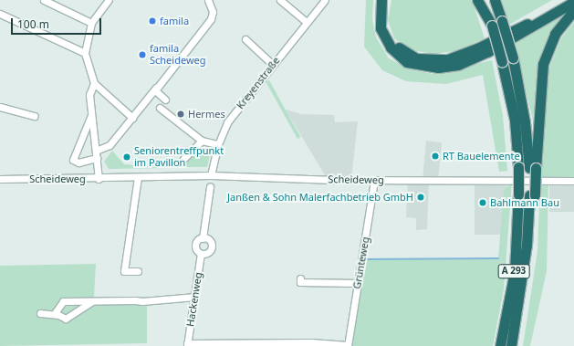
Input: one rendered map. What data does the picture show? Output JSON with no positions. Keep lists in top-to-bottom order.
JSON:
{
  "streets": {
    "highway": ["A 293"],
    "street": [
      "Kreyenstraße",
      "Scheideweg",
      "Grünteweg",
      "Hackenweg"
    ]
  },
  "crossings": [
    ["Kreyenstraße", "Scheideweg"],
    ["Scheideweg", "Grünteweg"]
  ],
  "places": [
    "famila",
    "famila Scheideweg",
    "Hermes",
    "RT Bauelemente",
    "Seniorentreffpunkt im Pavillon",
    "Janßen & Sohn Malerfachbetrieb GmbH",
    "Bahlmann Bau"
  ],
  "scale_bar": "100 m"
}
